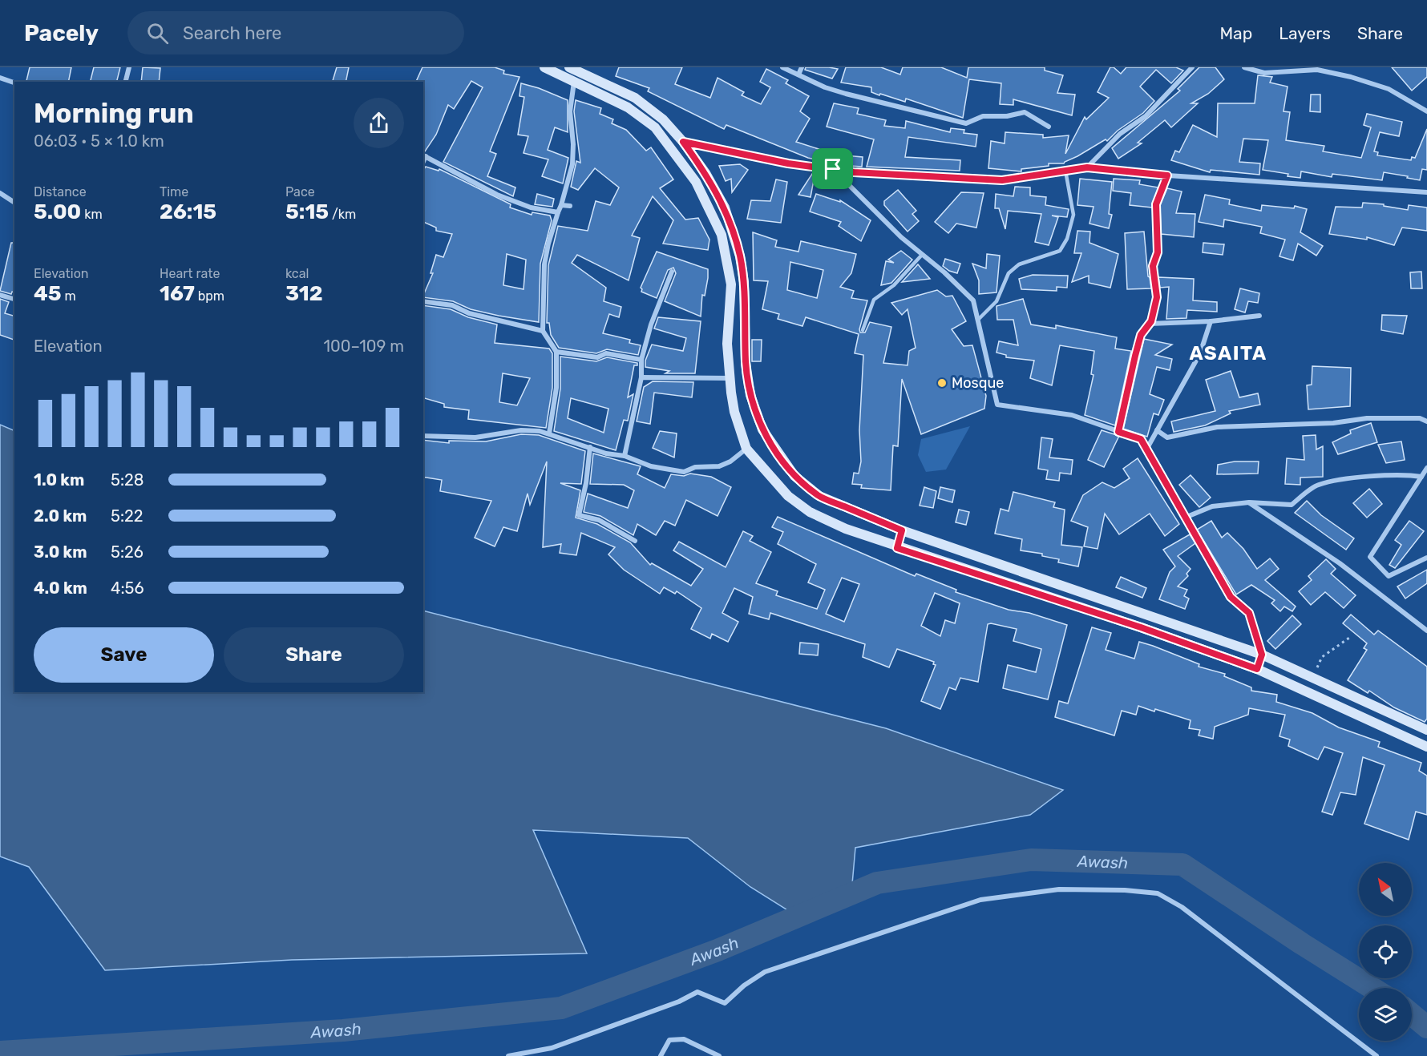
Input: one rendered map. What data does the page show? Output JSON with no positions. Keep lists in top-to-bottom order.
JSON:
{
  "districts": ["ASAITA"],
  "water": ["Awash"],
  "places": ["Mosque"],
  "north": "top left",
  "page": {
    "header": "Pacely",
    "search": "Search here",
    "nav": ["Map", "Layers", "Share"],
    "heading": ["Morning run", "06:03 · 5 × 1.0 km"],
    "stats": [
      ["Distance", "5.00 km"],
      ["Time", "26:15"],
      ["Pace", "5:15 /km"],
      ["Elevation", "45 m"],
      ["Heart rate", "167 bpm"],
      ["kcal", "312"]
    ],
    "chart": ["Elevation", "100–109 m"],
    "list": [
      {
        "name": "1.0 km",
        "note": "5:28"
      },
      {
        "name": "2.0 km",
        "note": "5:22"
      },
      {
        "name": "3.0 km",
        "note": "5:26"
      },
      {
        "name": "4.0 km",
        "note": "4:56"
      }
    ],
    "buttons": ["Save", "Share"]
  }
}
